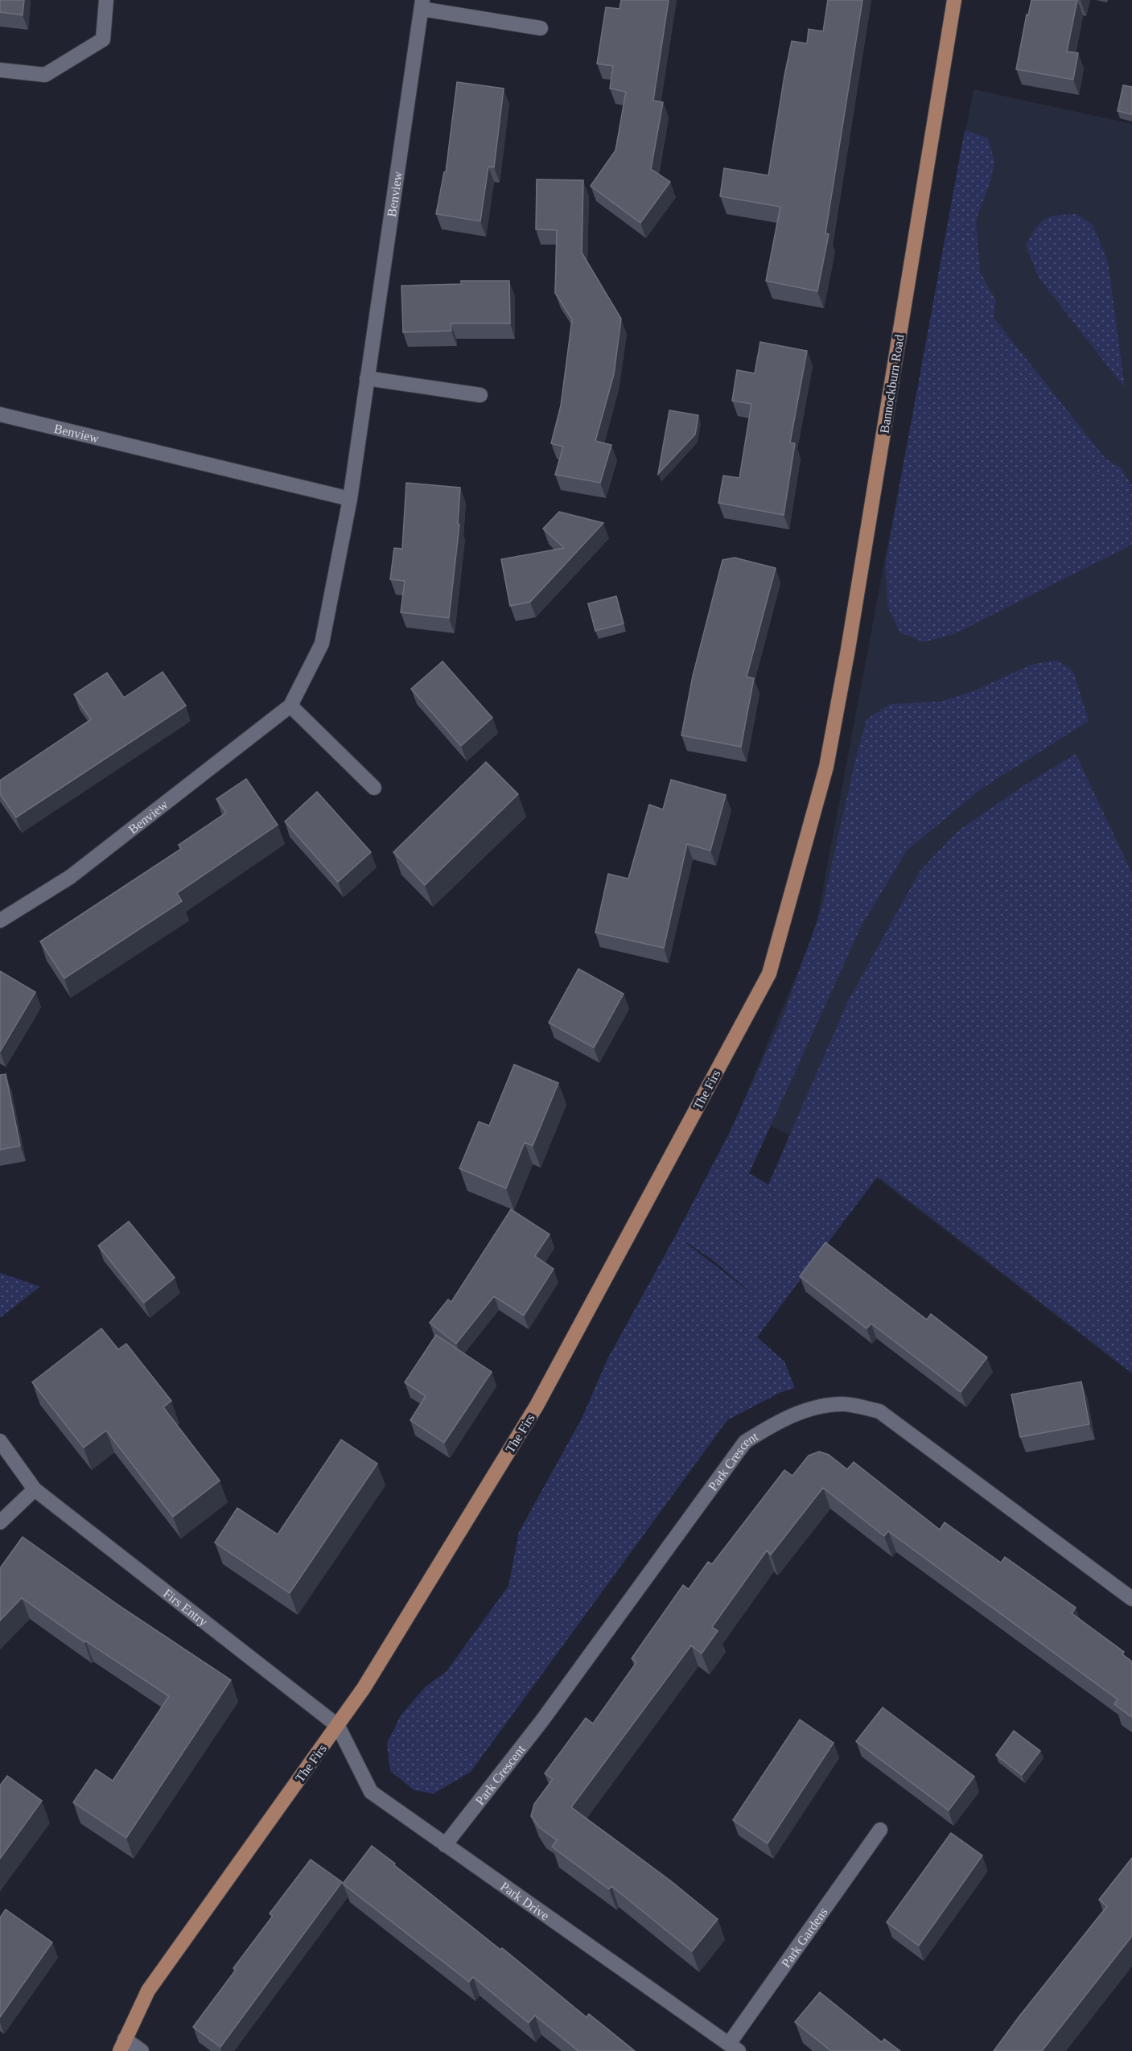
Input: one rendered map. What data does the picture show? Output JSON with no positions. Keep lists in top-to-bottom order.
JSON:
{
  "streets": {
    "main road": ["Bannockburn Road", "The Firs"],
    "street": [
      "Benview",
      "Park Crescent",
      "Firs Entry",
      "Park Drive",
      "Park Gardens"
    ]
  },
  "crossings": [
    ["Bannockburn Road", "The Firs"],
    ["The Firs", "Firs Entry"],
    ["The Firs", "Park Drive"],
    ["Park Crescent", "Park Drive"],
    ["Firs Entry", "Park Drive"],
    ["Park Drive", "Park Gardens"]
  ]
}
